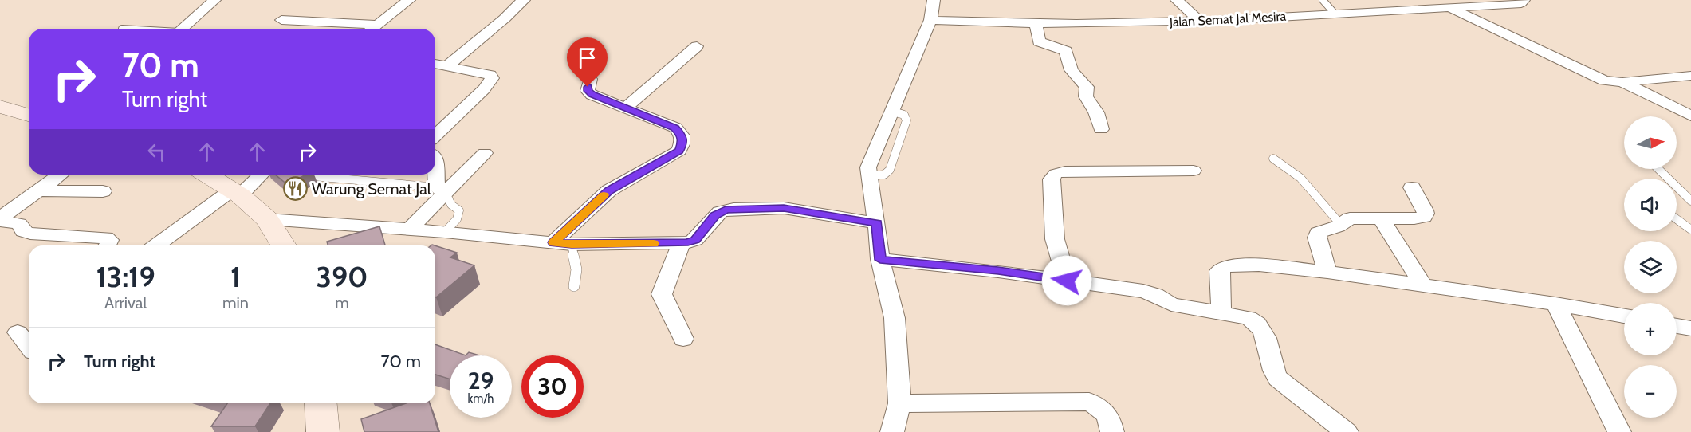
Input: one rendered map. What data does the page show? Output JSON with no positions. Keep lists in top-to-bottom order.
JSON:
{
  "streets": {
    "street": ["Jalan Semat Jal Mesira"]
  },
  "places": {
    "restaurant": ["Warung Semat Jal"]
  },
  "north": "right",
  "page": {
    "turn": ["70 m", "Turn right"],
    "map_buttons": ["+", "−"],
    "eta": [
      "13:19",
      "Arrival",
      "1",
      "min",
      "390",
      "m"
    ],
    "list": [
      {
        "name": "Turn right",
        "value": "70 m"
      }
    ],
    "speed": "29 km/h",
    "limit": "30"
  }
}
